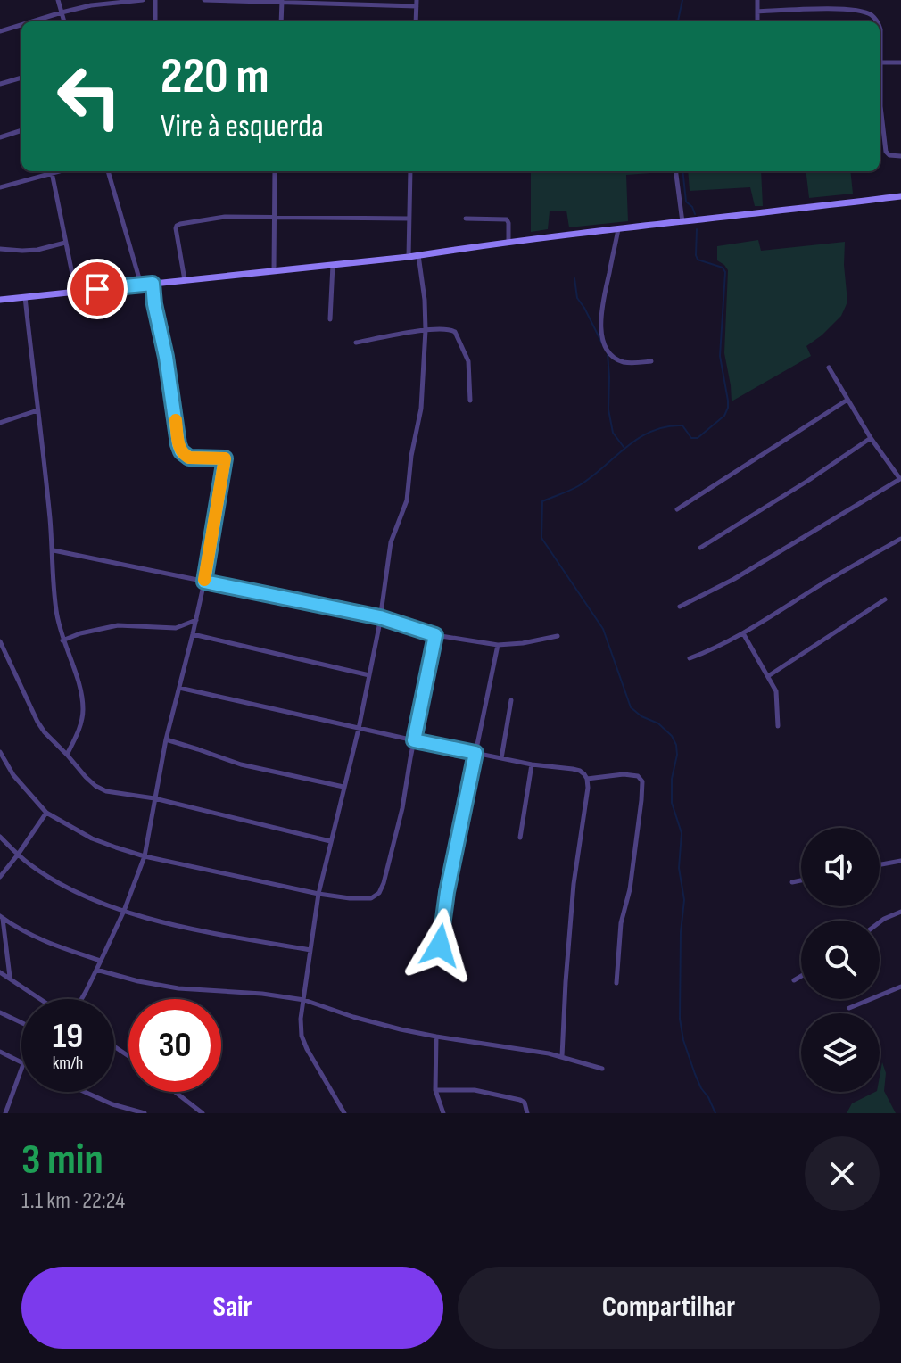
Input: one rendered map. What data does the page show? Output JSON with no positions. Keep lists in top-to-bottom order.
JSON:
{
  "page": {
    "turn": ["220 m", "Vire à esquerda"],
    "speed": "19 km/h",
    "limit": "30",
    "heading": ["3 min", "1.1 km · 22:24"],
    "buttons": ["Sair", "Compartilhar"]
  }
}
